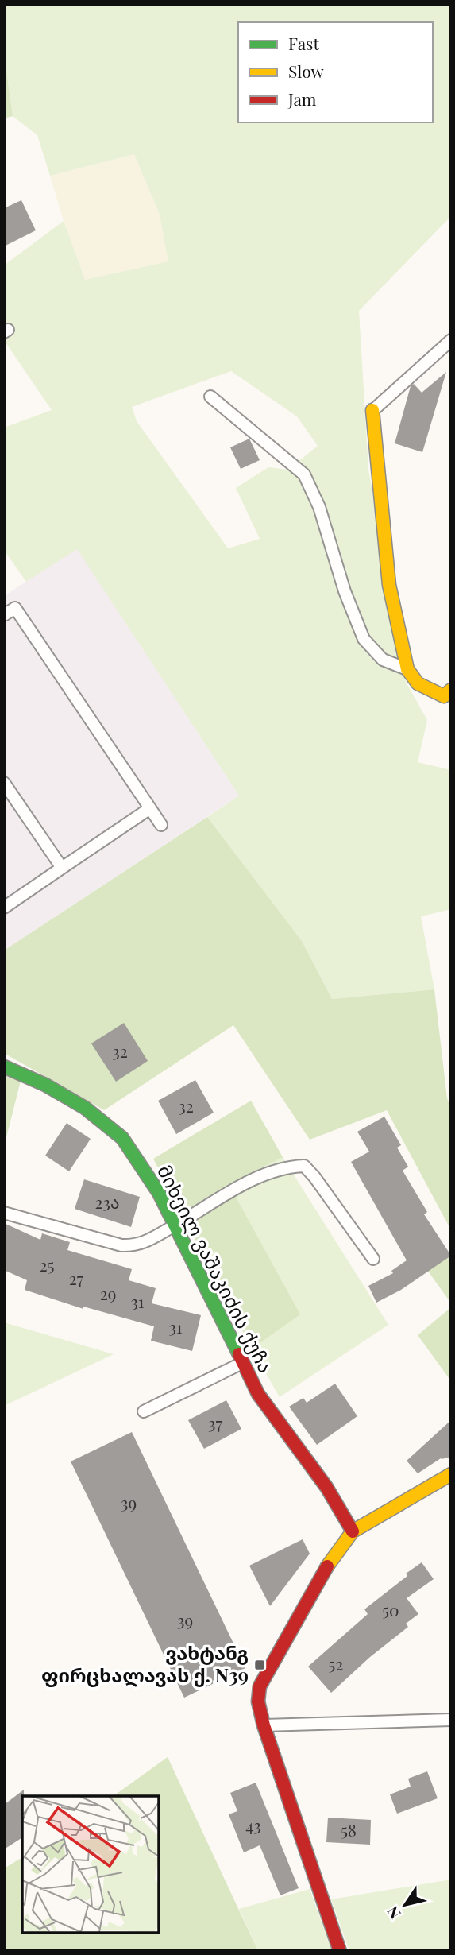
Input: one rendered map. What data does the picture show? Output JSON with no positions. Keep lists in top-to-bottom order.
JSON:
{
  "streets": {
    "street": ["მიხეილ ვაშაკიძის ქუჩა"]
  },
  "places": {
    "transit": ["ვახტანგ ფირცხალავას ქ. N39"]
  },
  "house_numbers": [
    "32",
    "32",
    "23ა",
    "25",
    "27",
    "29",
    "31",
    "31",
    "37",
    "39",
    "50",
    "39",
    "52",
    "43",
    "58"
  ],
  "legend": ["Fast", "Slow", "Jam"],
  "north": "bottom left"
}
